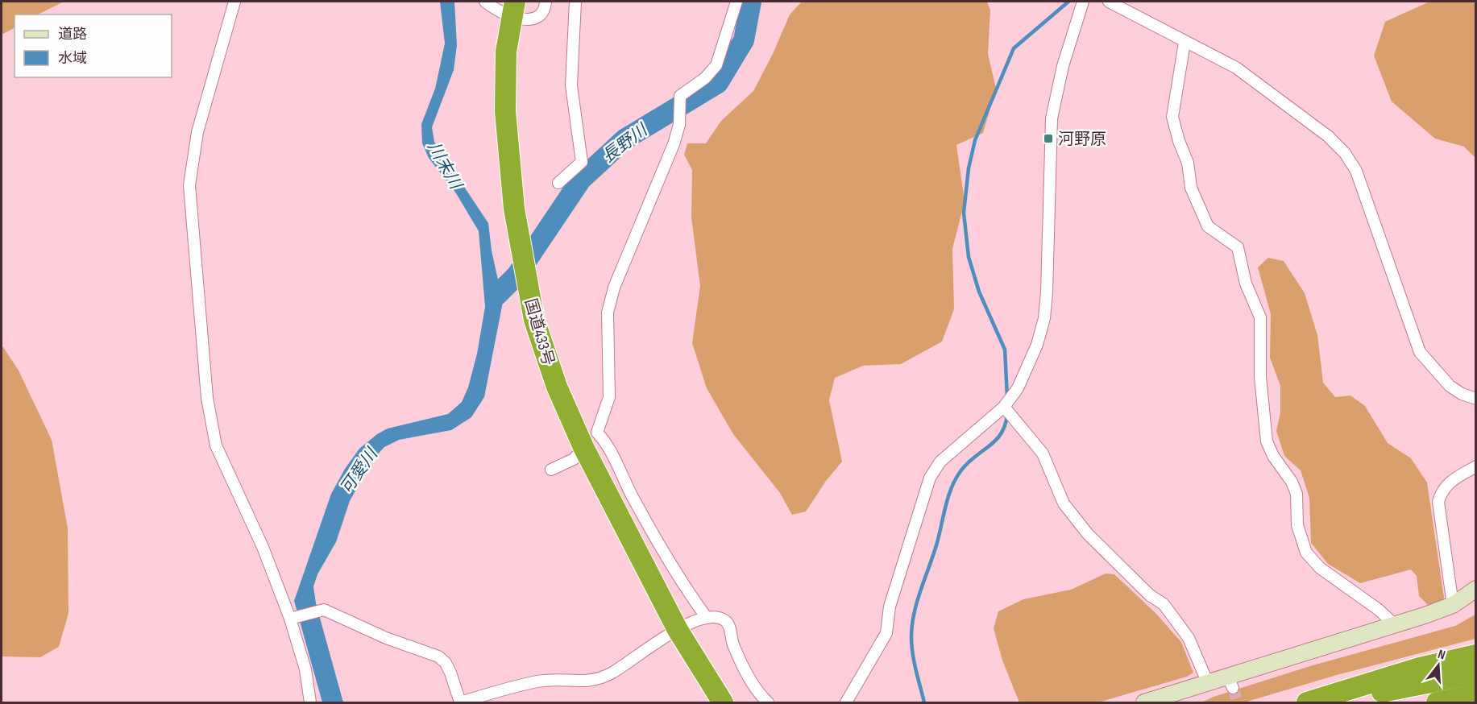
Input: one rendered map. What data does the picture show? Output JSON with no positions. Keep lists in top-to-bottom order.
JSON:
{
  "streets": {
    "highway": ["国道433号"]
  },
  "water": ["長野川", "川末川", "可愛川"],
  "places": {
    "transit": ["河野原"]
  },
  "legend": ["道路", "水域"],
  "north": "top"
}
